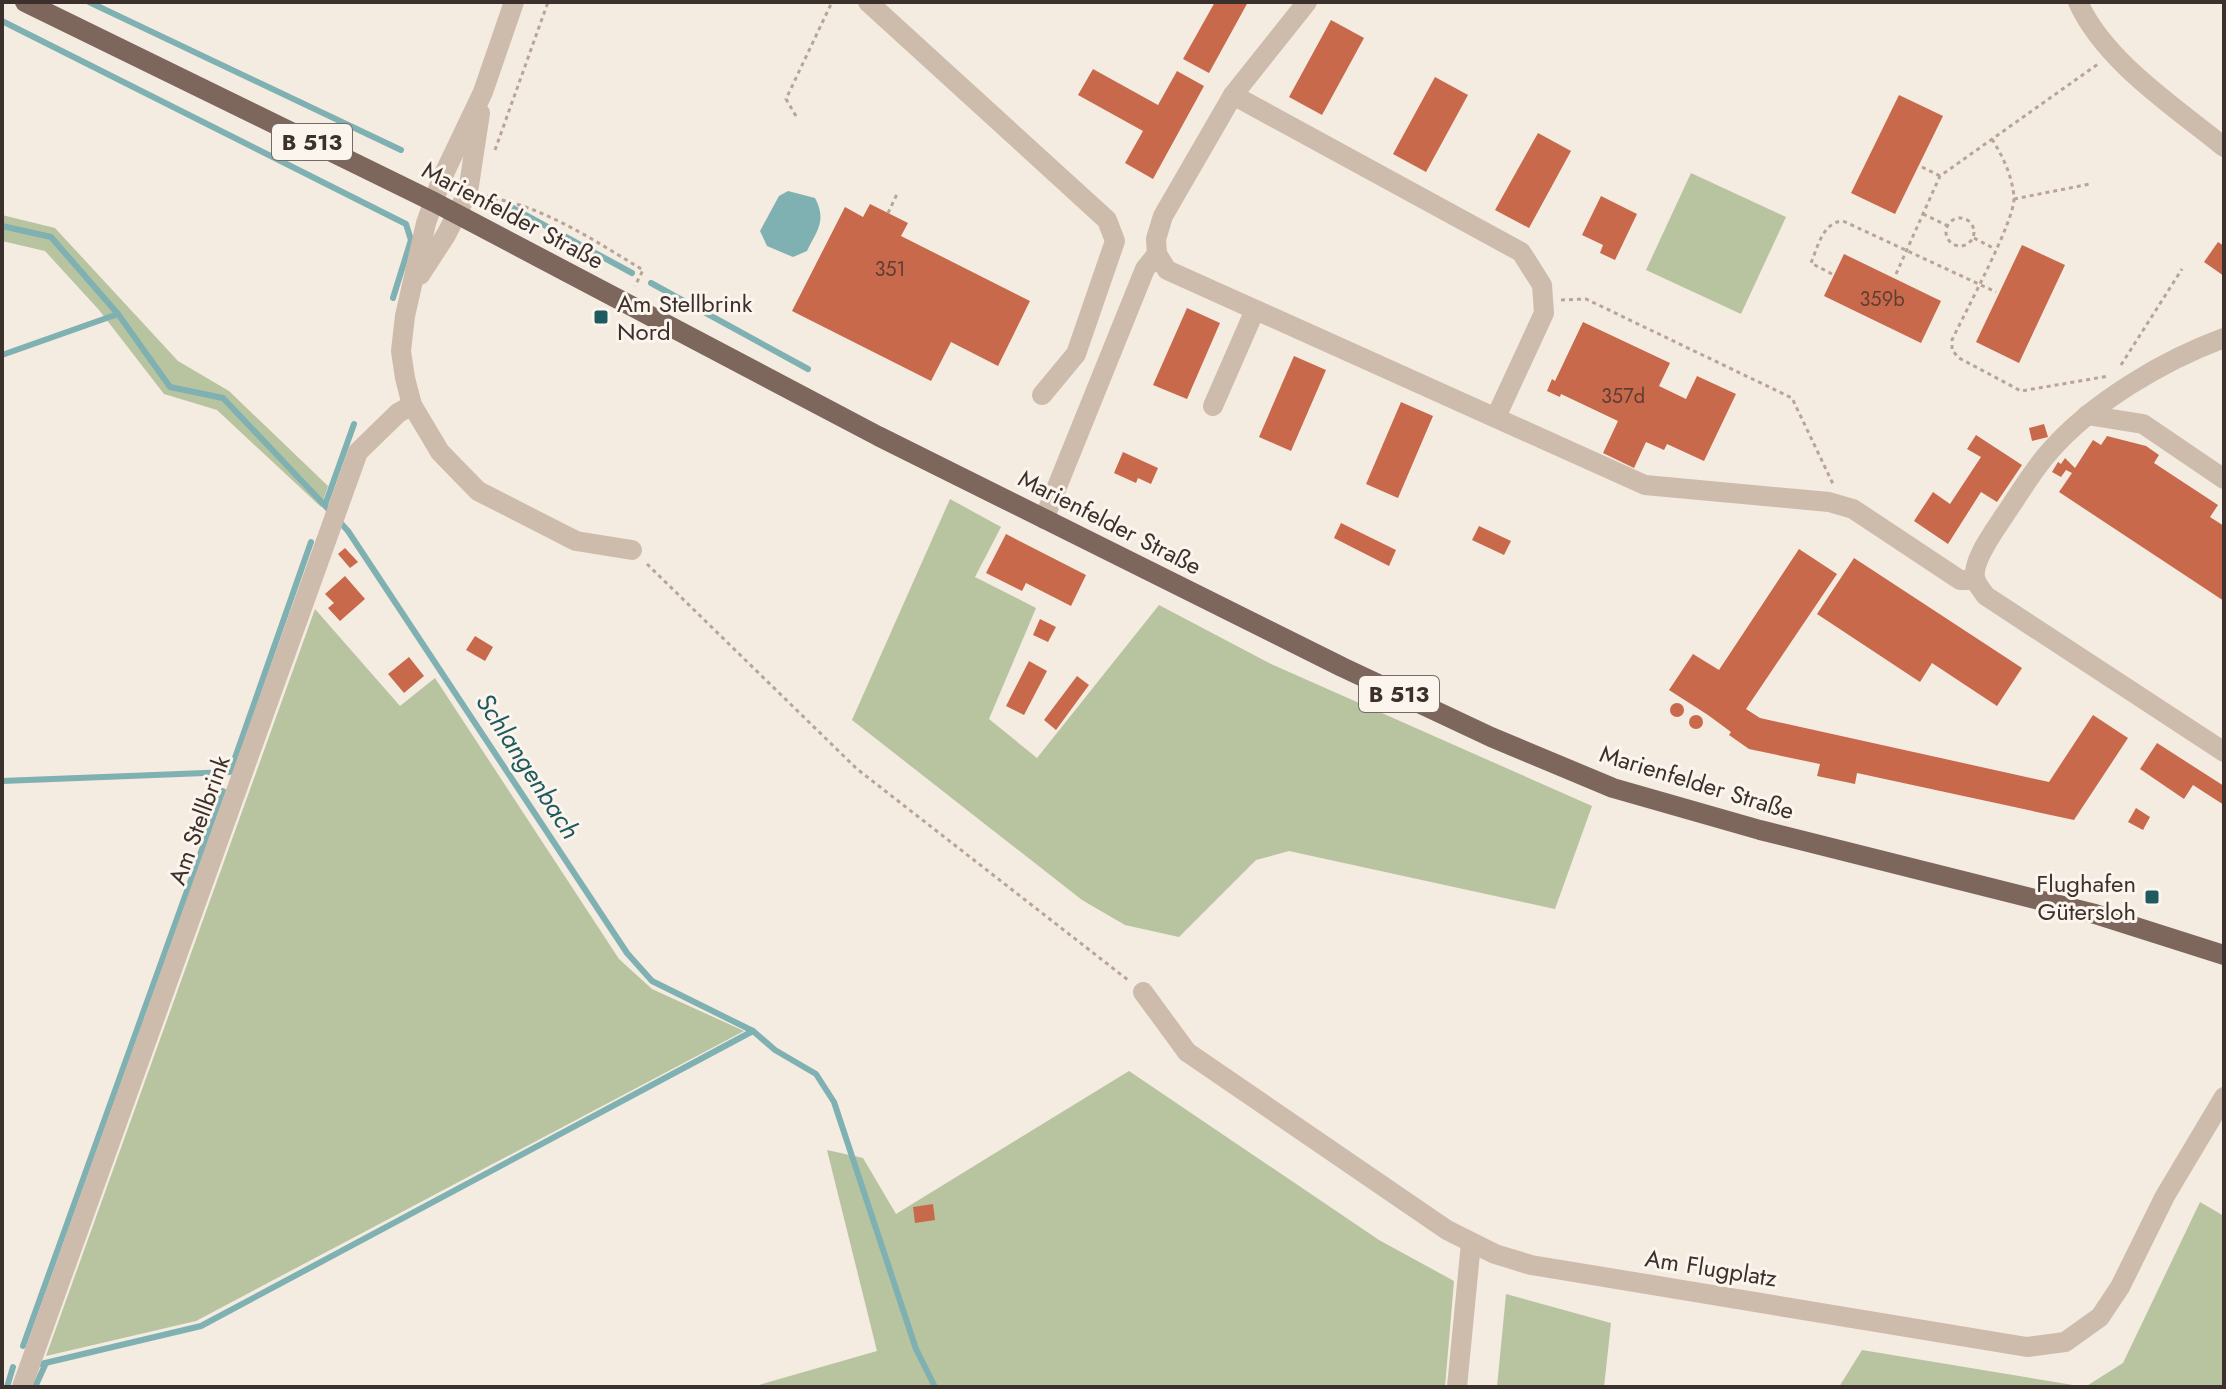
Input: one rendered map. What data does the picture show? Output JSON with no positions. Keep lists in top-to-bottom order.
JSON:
{
  "streets": {
    "main road": ["B 513", "Marienfelder Straße"],
    "street": ["Am Stellbrink", "Am Flugplatz"]
  },
  "water": ["Schlangenbach"],
  "places": {
    "transit": ["Am Stellbrink Nord", "Flughafen Gütersloh"]
  },
  "house_numbers": ["351", "359b", "357d"]
}
